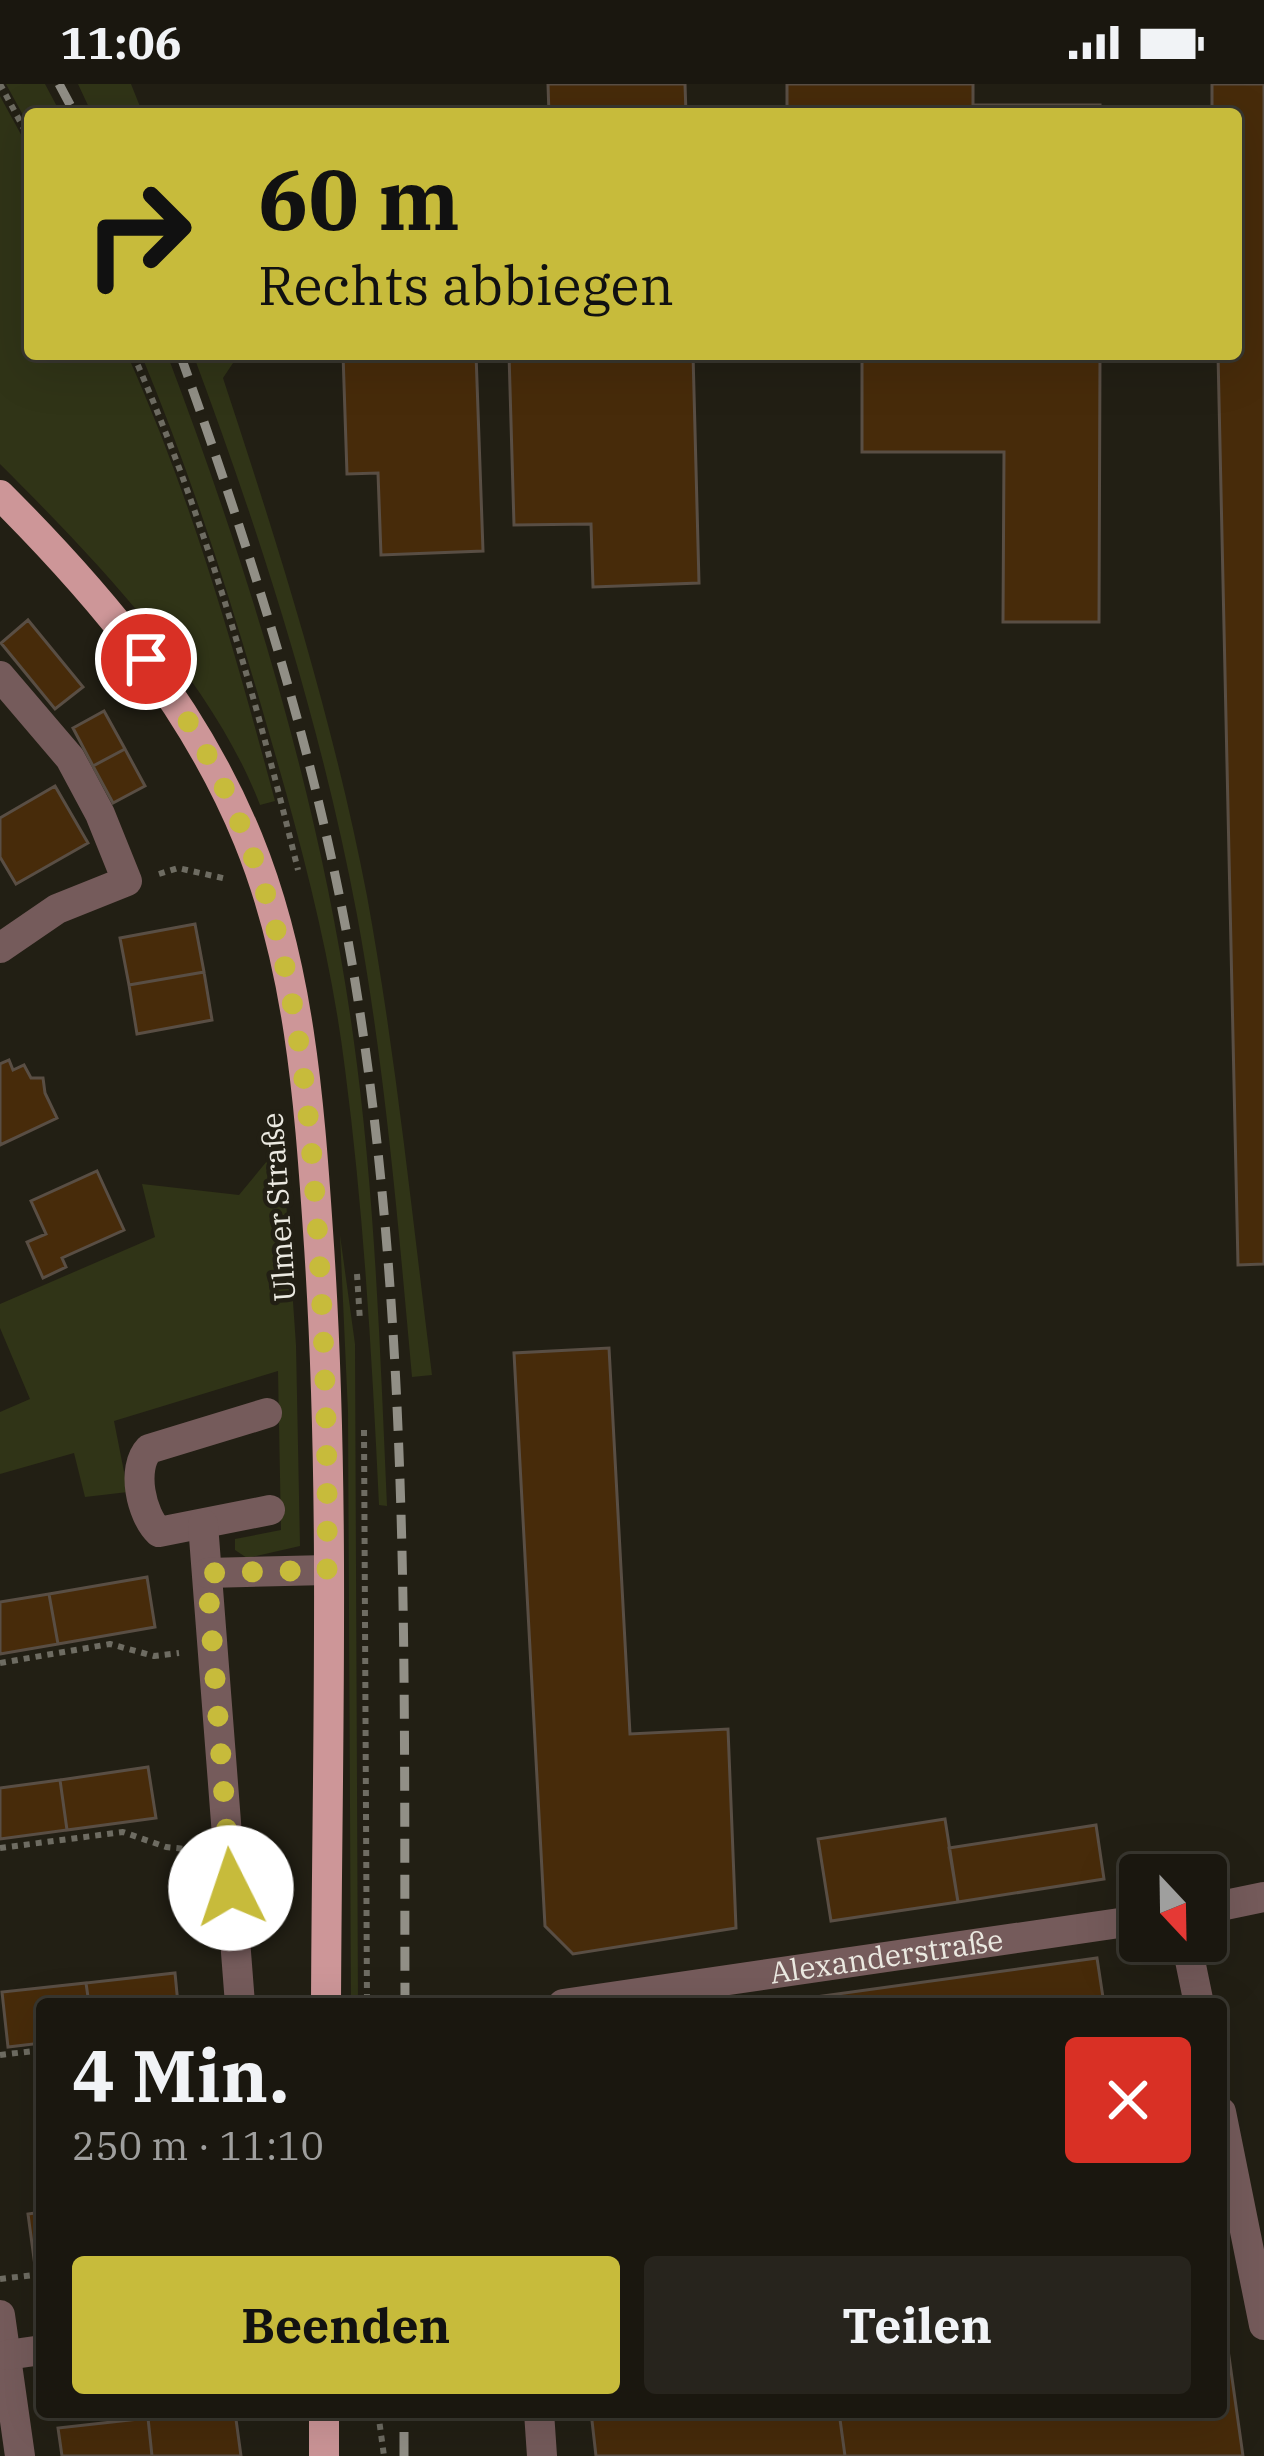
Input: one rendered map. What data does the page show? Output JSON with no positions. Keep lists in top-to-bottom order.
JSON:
{
  "streets": {
    "main road": ["Ulmer Straße"],
    "street": ["Alexanderstraße"]
  },
  "north": "bottom",
  "page": {
    "status": "11:06",
    "turn": ["60 m", "Rechts abbiegen"],
    "heading": ["4 Min.", "250 m · 11:10"],
    "buttons": ["Beenden", "Teilen"]
  }
}
